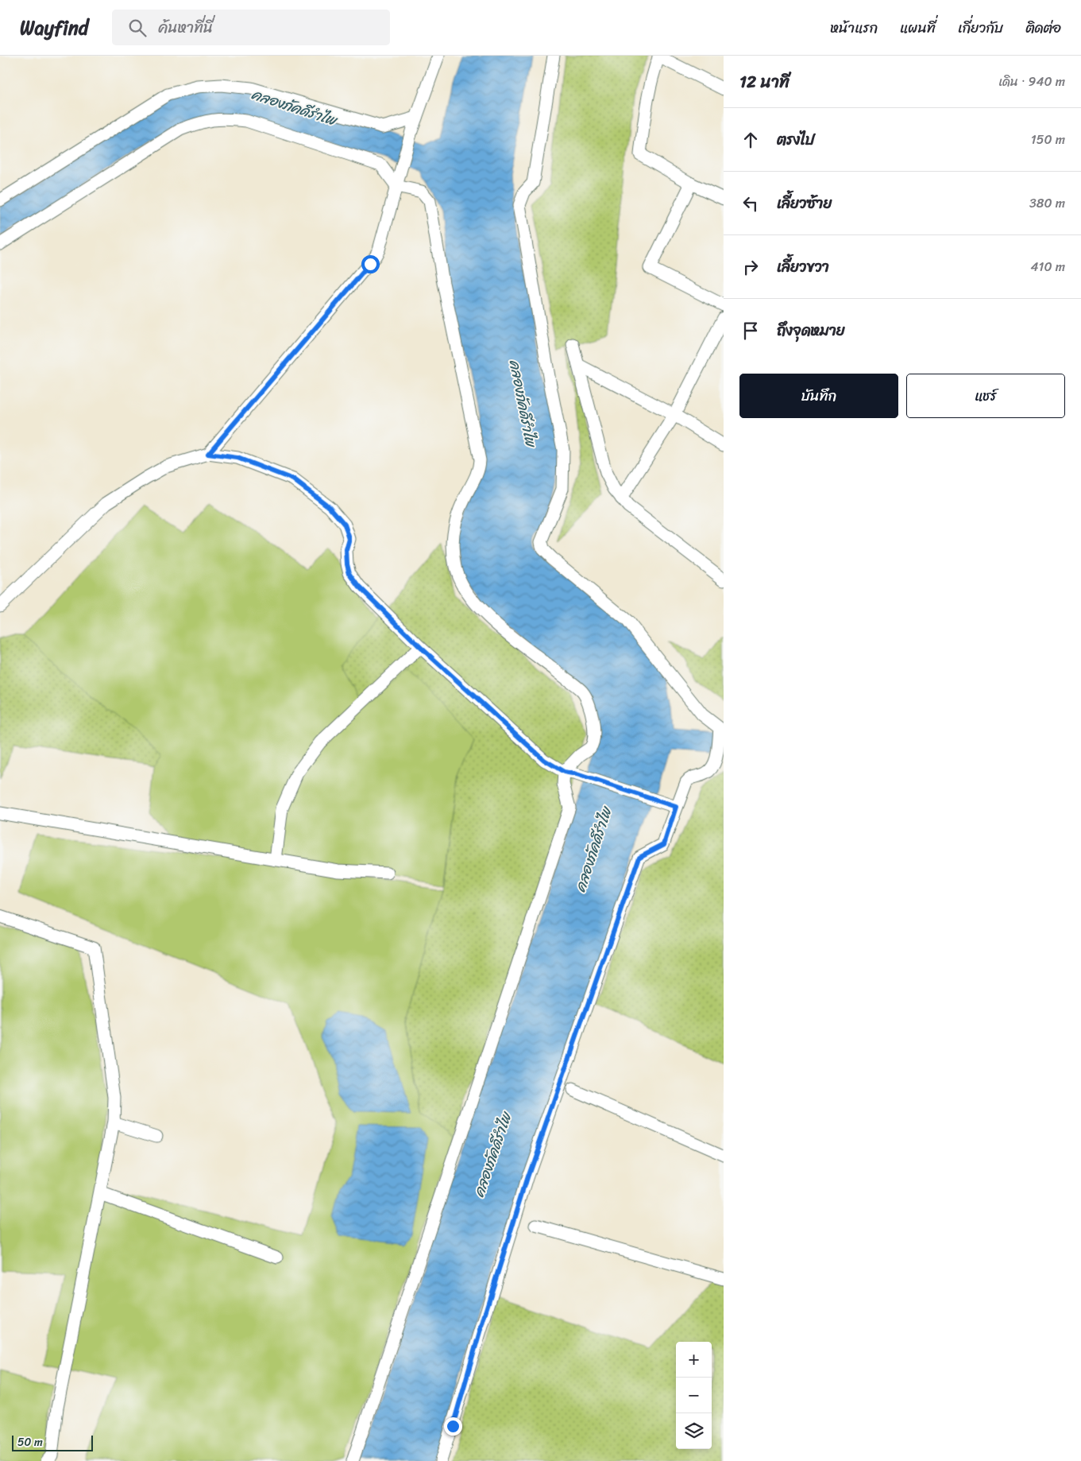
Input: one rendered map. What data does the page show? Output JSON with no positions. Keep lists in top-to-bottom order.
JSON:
{
  "water": ["คลองภัคดีรำไพ"],
  "scale_bar": "50 m",
  "page": {
    "header": "Wayfind",
    "search": "ค้นหาที่นี่",
    "nav": [
      "หน้าแรก",
      "แผนที่",
      "เกี่ยวกับ",
      "ติดต่อ"
    ],
    "heading": ["12 นาที", "เดิน · 940 m"],
    "list": [
      ["ตรงไป", "150 m"],
      ["เลี้ยวซ้าย", "380 m"],
      ["เลี้ยวขวา", "410 m"],
      "ถึงจุดหมาย"
    ],
    "buttons": ["บันทึก", "แชร์"],
    "map_buttons": ["+", "−"],
    "scale": "50 m"
  }
}
